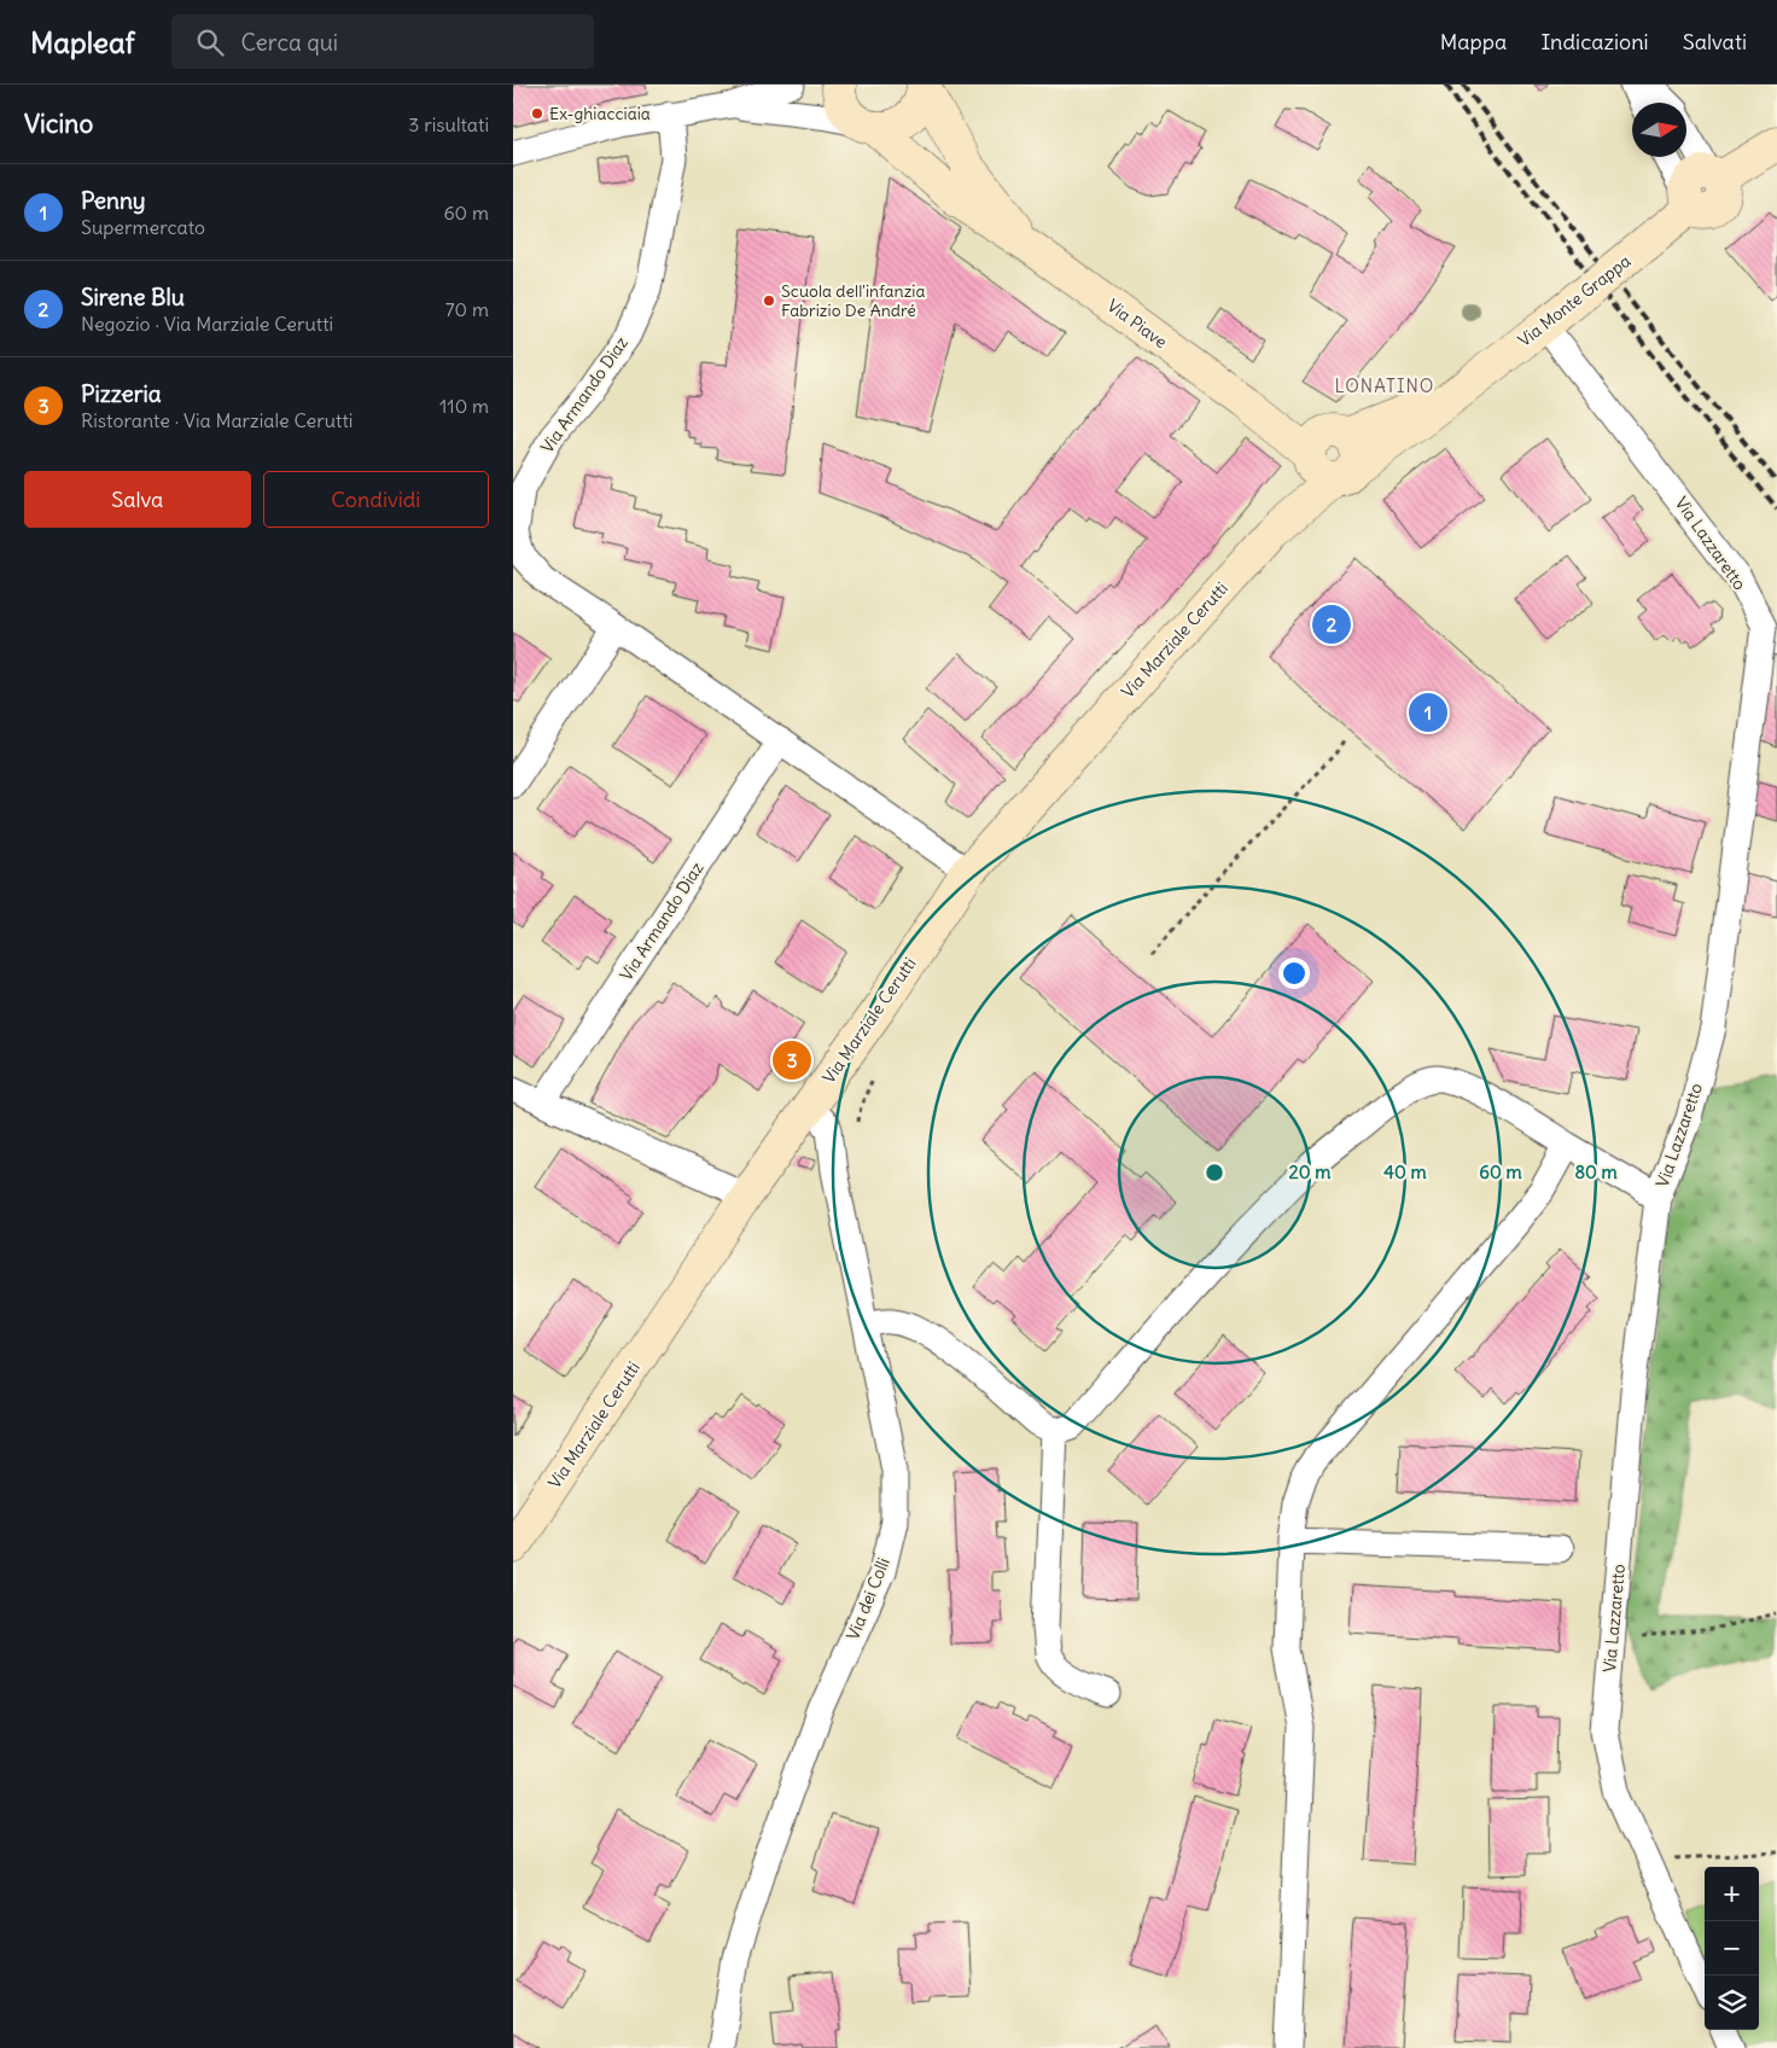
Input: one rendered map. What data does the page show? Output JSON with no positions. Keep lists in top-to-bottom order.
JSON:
{
  "streets": {
    "main road": ["Via Monte Grappa", "Via Piave", "Via Marziale Cerutti"],
    "street": ["Via Armando Diaz", "Via Lazzaretto", "Via dei Colli"]
  },
  "crossings": [
    ["Via Monte Grappa", "Via Piave"],
    ["Via Monte Grappa", "Via Lazzaretto"],
    ["Via Monte Grappa", "Via Marziale Cerutti"],
    ["Via Piave", "Via Marziale Cerutti"],
    ["Via Armando Diaz", "Via Marziale Cerutti"],
    ["Via Marziale Cerutti", "Via dei Colli"]
  ],
  "districts": ["LONATINO"],
  "places": ["Ex-ghiacciaia", "Scuola dell'infanzia Fabrizio De André"],
  "north": "right",
  "page": {
    "header": "Mapleaf",
    "search": "Cerca qui",
    "nav": ["Mappa", "Indicazioni", "Salvati"],
    "heading": ["Vicino", "3 risultati"],
    "list": [
      {
        "mark": "1",
        "name": "Penny",
        "note": "Supermercato",
        "value": "60 m"
      },
      {
        "mark": "2",
        "name": "Sirene Blu",
        "note": "Negozio · Via Marziale Cerutti",
        "value": "70 m"
      },
      {
        "mark": "3",
        "name": "Pizzeria",
        "note": "Ristorante · Via Marziale Cerutti",
        "value": "110 m"
      }
    ],
    "buttons": ["Salva", "Condividi"],
    "pins": ["2", "1", "3"],
    "map_buttons": ["+", "−"]
  },
  "rings": [
    "20 m",
    "40 m",
    "60 m",
    "80 m"
  ]
}
